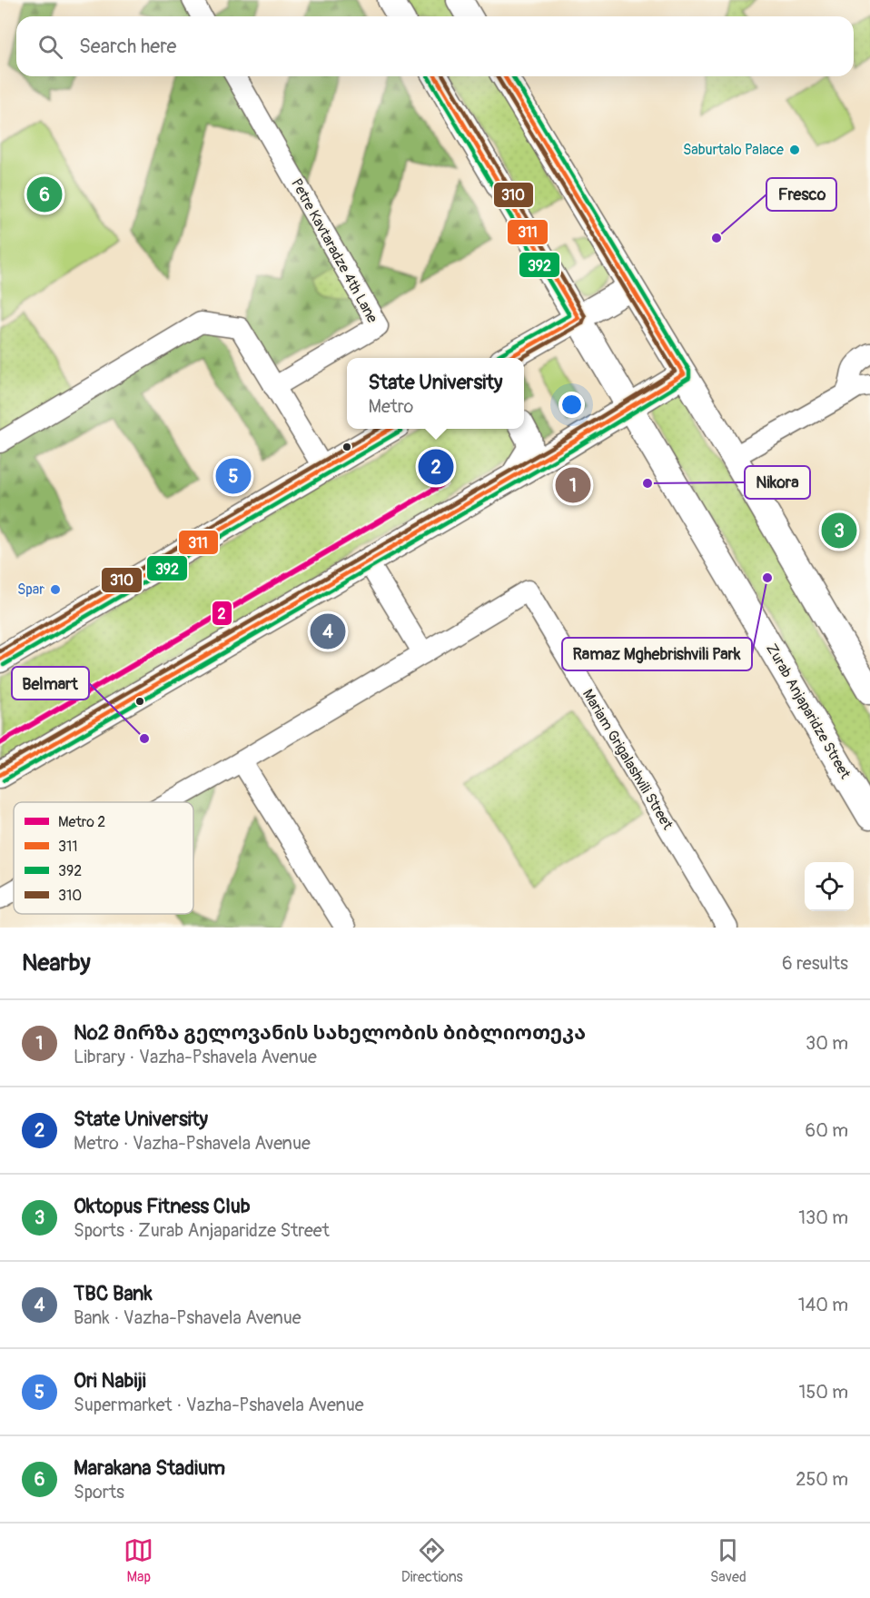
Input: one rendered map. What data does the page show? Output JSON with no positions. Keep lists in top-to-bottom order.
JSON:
{
  "streets": {
    "main road": ["Zurab Anjaparidze Street"],
    "street": ["Petre Kavtaradze 4th Lane", "Mariam Grigalashvili Street"]
  },
  "places": [
    "Saburtalo Palace",
    "Fresco",
    "Nikora",
    "Ramaz Mghebrishvili Park",
    "Spar",
    "Belmart"
  ],
  "lines": [
    "transit line 311",
    "transit line 392",
    "transit line 310",
    "metro line 2"
  ],
  "legend": [
    "Metro 2",
    "311",
    "392",
    "310"
  ],
  "page": {
    "search": "Search here",
    "pins": [
      "6",
      "2",
      "5",
      "1",
      "3",
      "4"
    ],
    "popup": ["State University", "Metro"],
    "heading": ["Nearby", "6 results"],
    "list": [
      {
        "mark": "1",
        "name": "№2 მირზა გელოვანის სახელობის ბიბლიოთეკა",
        "note": "Library · Vazha-Pshavela Avenue",
        "value": "30 m"
      },
      {
        "mark": "2",
        "name": "State University",
        "note": "Metro · Vazha-Pshavela Avenue",
        "value": "60 m"
      },
      {
        "mark": "3",
        "name": "Oktopus Fitness Club",
        "note": "Sports · Zurab Anjaparidze Street",
        "value": "130 m"
      },
      {
        "mark": "4",
        "name": "TBC Bank",
        "note": "Bank · Vazha-Pshavela Avenue",
        "value": "140 m"
      },
      {
        "mark": "5",
        "name": "Ori Nabiji",
        "note": "Supermarket · Vazha-Pshavela Avenue",
        "value": "150 m"
      },
      {
        "mark": "6",
        "name": "Marakana Stadium",
        "note": "Sports",
        "value": "250 m"
      }
    ],
    "nav": ["Map", "Directions", "Saved"]
  }
}
